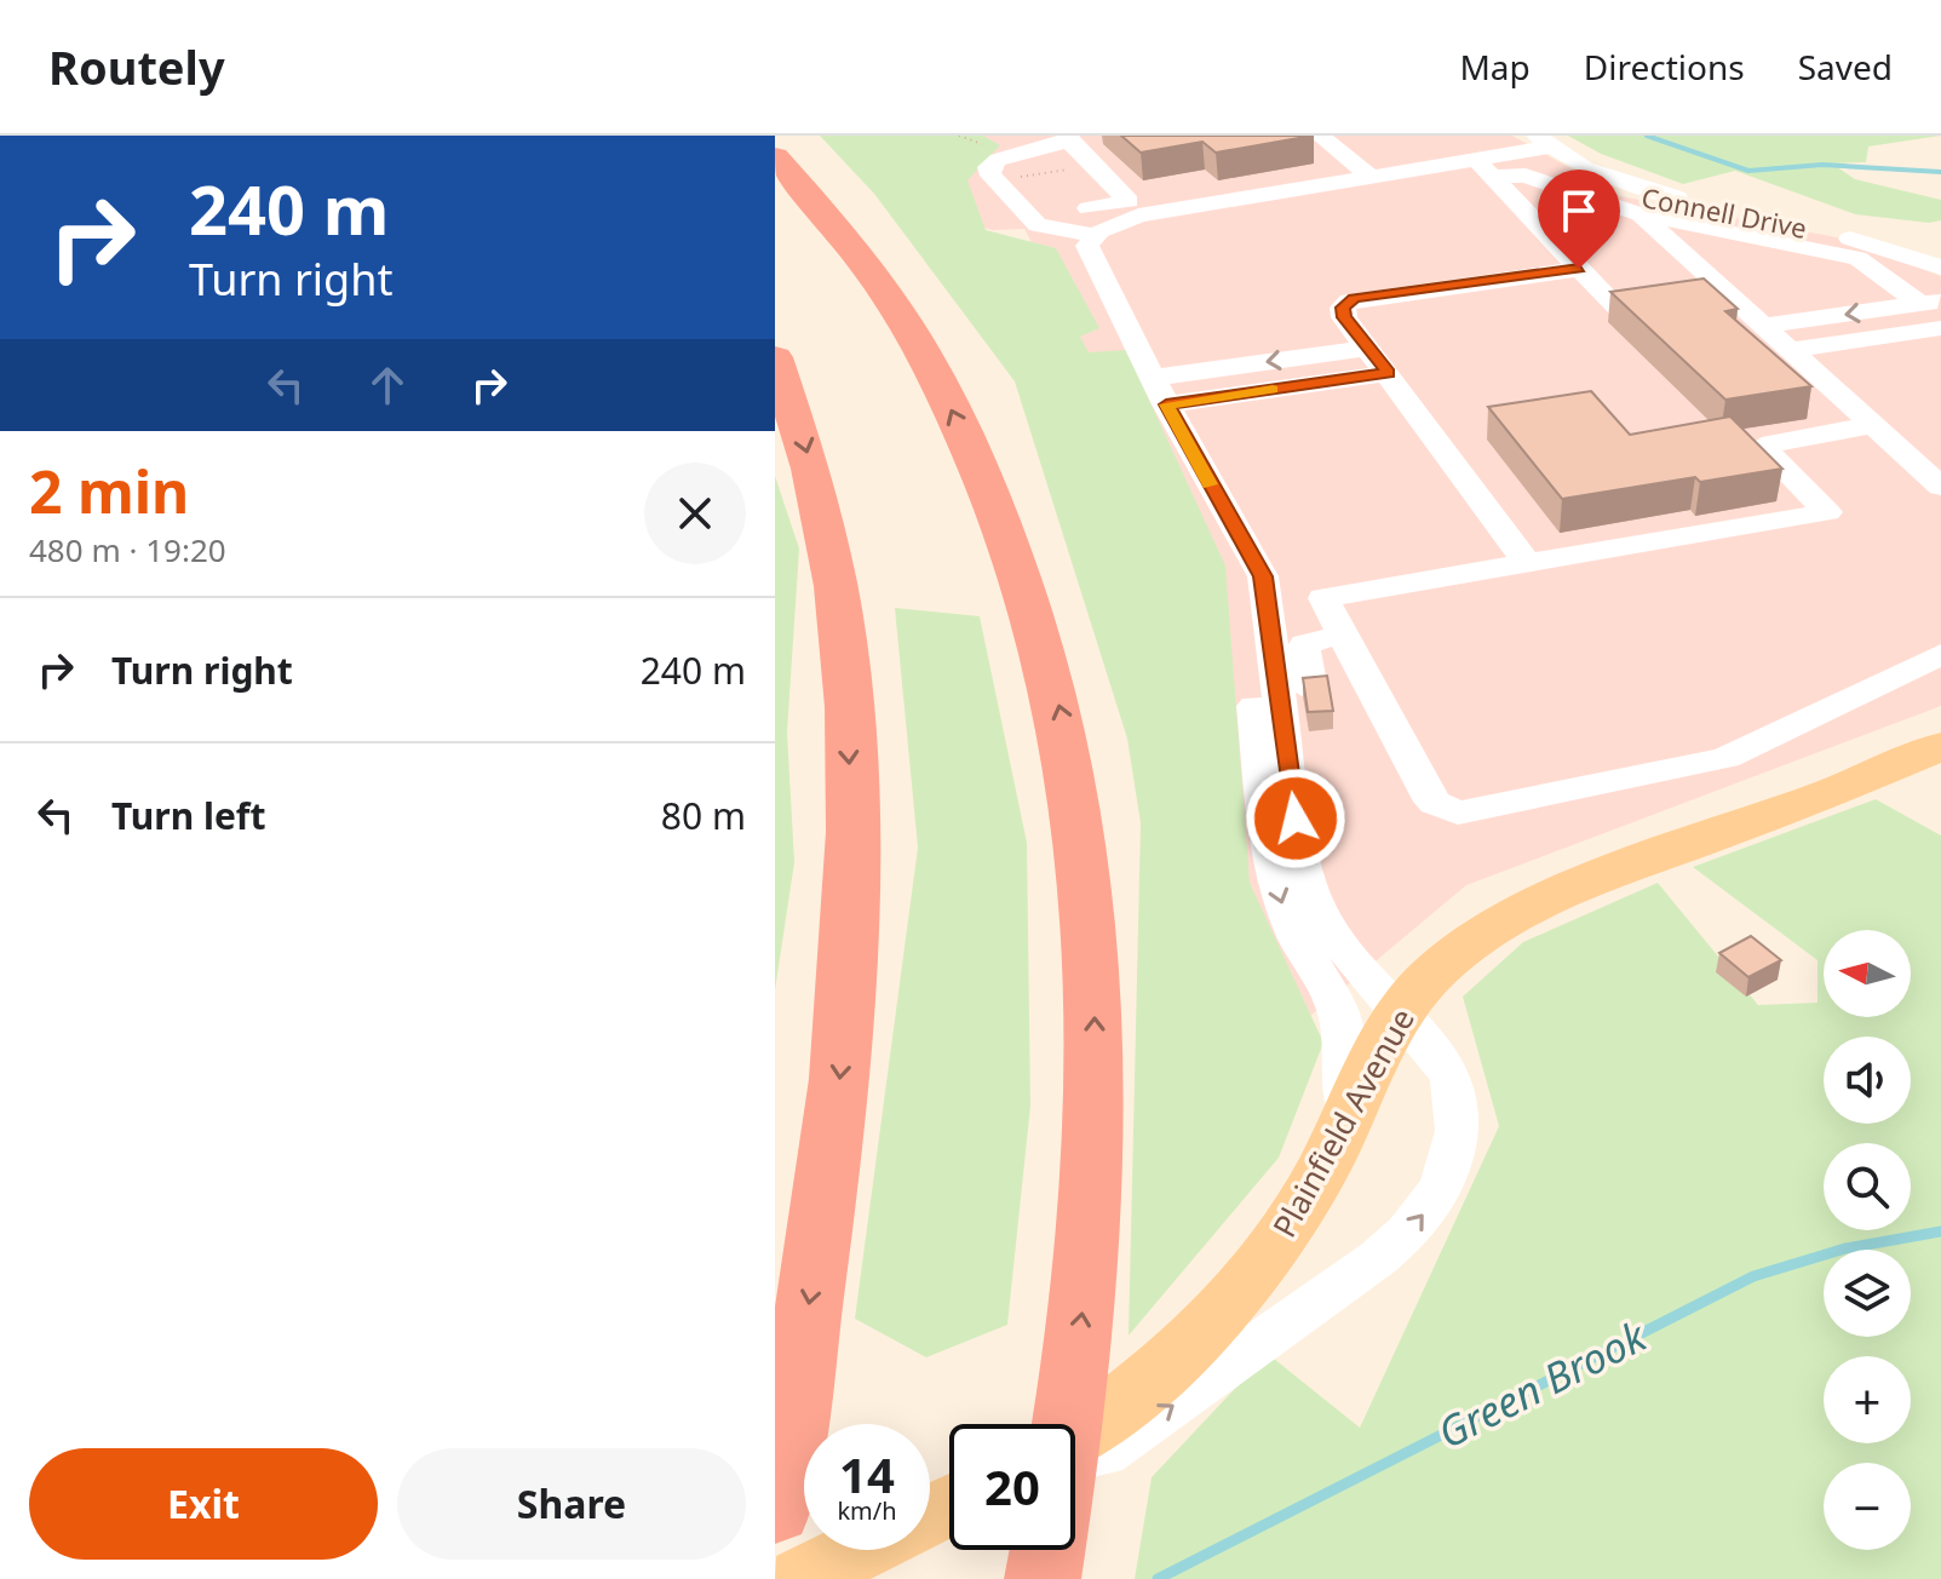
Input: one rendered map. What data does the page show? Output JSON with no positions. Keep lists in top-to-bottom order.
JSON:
{
  "streets": {
    "main road": ["Plainfield Avenue"],
    "street": ["Connell Drive"]
  },
  "water": ["Green Brook"],
  "north": "left",
  "page": {
    "header": "Routely",
    "nav": ["Map", "Directions", "Saved"],
    "turn": ["240 m", "Turn right"],
    "heading": ["2 min", "480 m · 19:20"],
    "list": [
      {
        "name": "Turn right",
        "value": "240 m"
      },
      {
        "name": "Turn left",
        "value": "80 m"
      }
    ],
    "map_buttons": ["+", "−"],
    "speed": "14 km/h",
    "limit": "20",
    "buttons": ["Exit", "Share"]
  }
}
